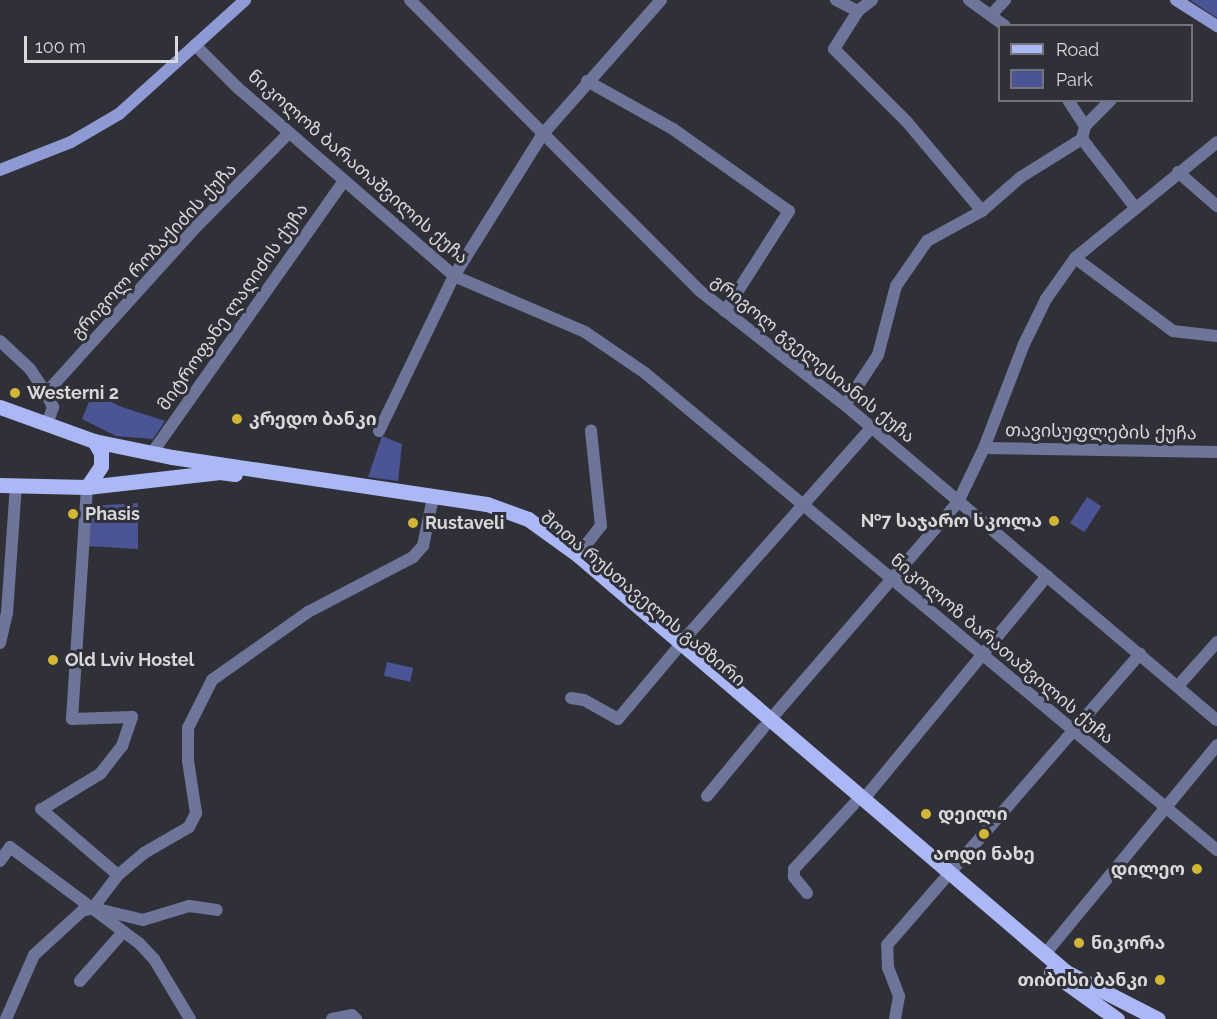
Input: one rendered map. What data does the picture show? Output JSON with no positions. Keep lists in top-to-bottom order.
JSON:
{
  "streets": {
    "main road": ["შოთა რუსთაველის გამზირი"],
    "street": [
      "ნიკოლოზ ბარათაშვილის ქუჩა",
      "გრიგოლ რობაქიძის ქუჩა",
      "მიტროფანე ლაღიძის ქუჩა",
      "გრიგოლ გველესიანის ქუჩა",
      "თავისუფლების ქუჩა"
    ]
  },
  "crossings": [
    ["ნიკოლოზ ბარათაშვილის ქუჩა", "გრიგოლ რობაქიძის ქუჩა"],
    ["ნიკოლოზ ბარათაშვილის ქუჩა", "მიტროფანე ლაღიძის ქუჩა"],
    ["მიტროფანე ლაღიძის ქუჩა", "შოთა რუსთაველის გამზირი"]
  ],
  "places": [
    "Westerni 2",
    "კრედო ბანკი",
    "Phasis",
    "№7 საჯარო სკოლა",
    "Rustaveli",
    "Old Lviv Hostel",
    "დეილი",
    "აოდი ნახე",
    "დილეო",
    "ნიკორა",
    "თიბისი ბანკი"
  ],
  "legend": ["Road", "Park"],
  "scale_bar": "100 m"
}
